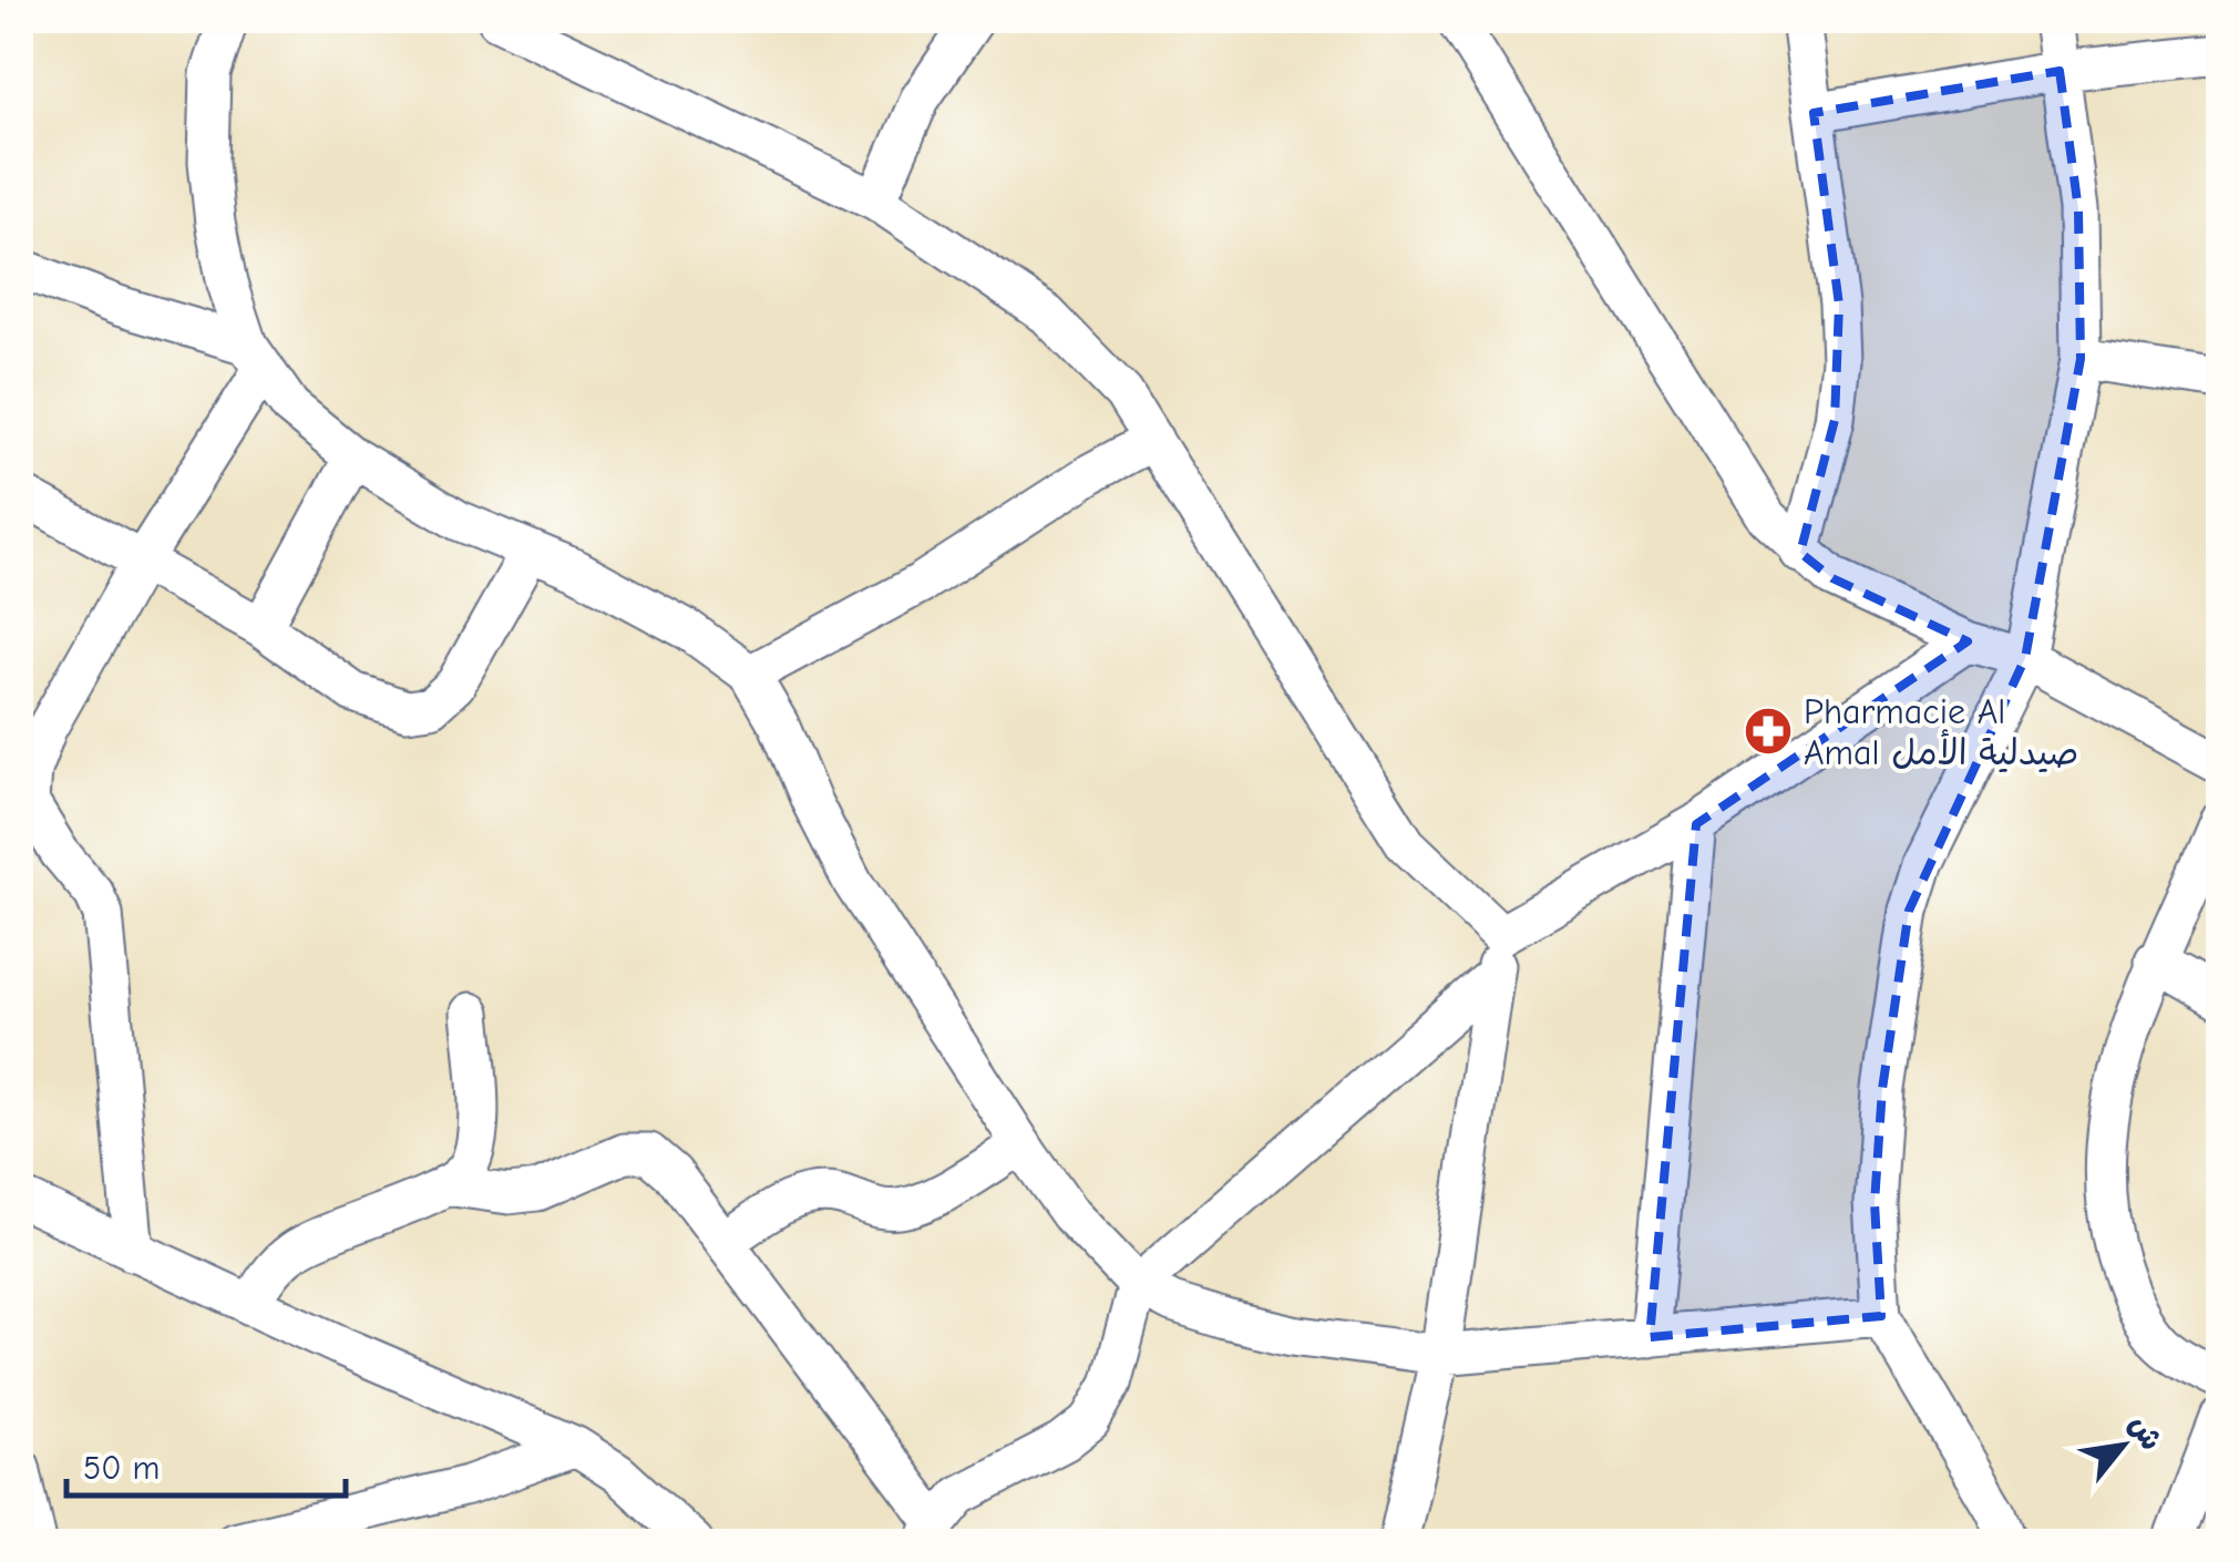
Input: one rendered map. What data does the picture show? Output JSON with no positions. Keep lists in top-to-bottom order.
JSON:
{
  "places": {
    "pharmacy": ["Pharmacie Al Amal صيدلية الأمل"]
  },
  "scale_bar": "50 m",
  "north": "top right"
}
